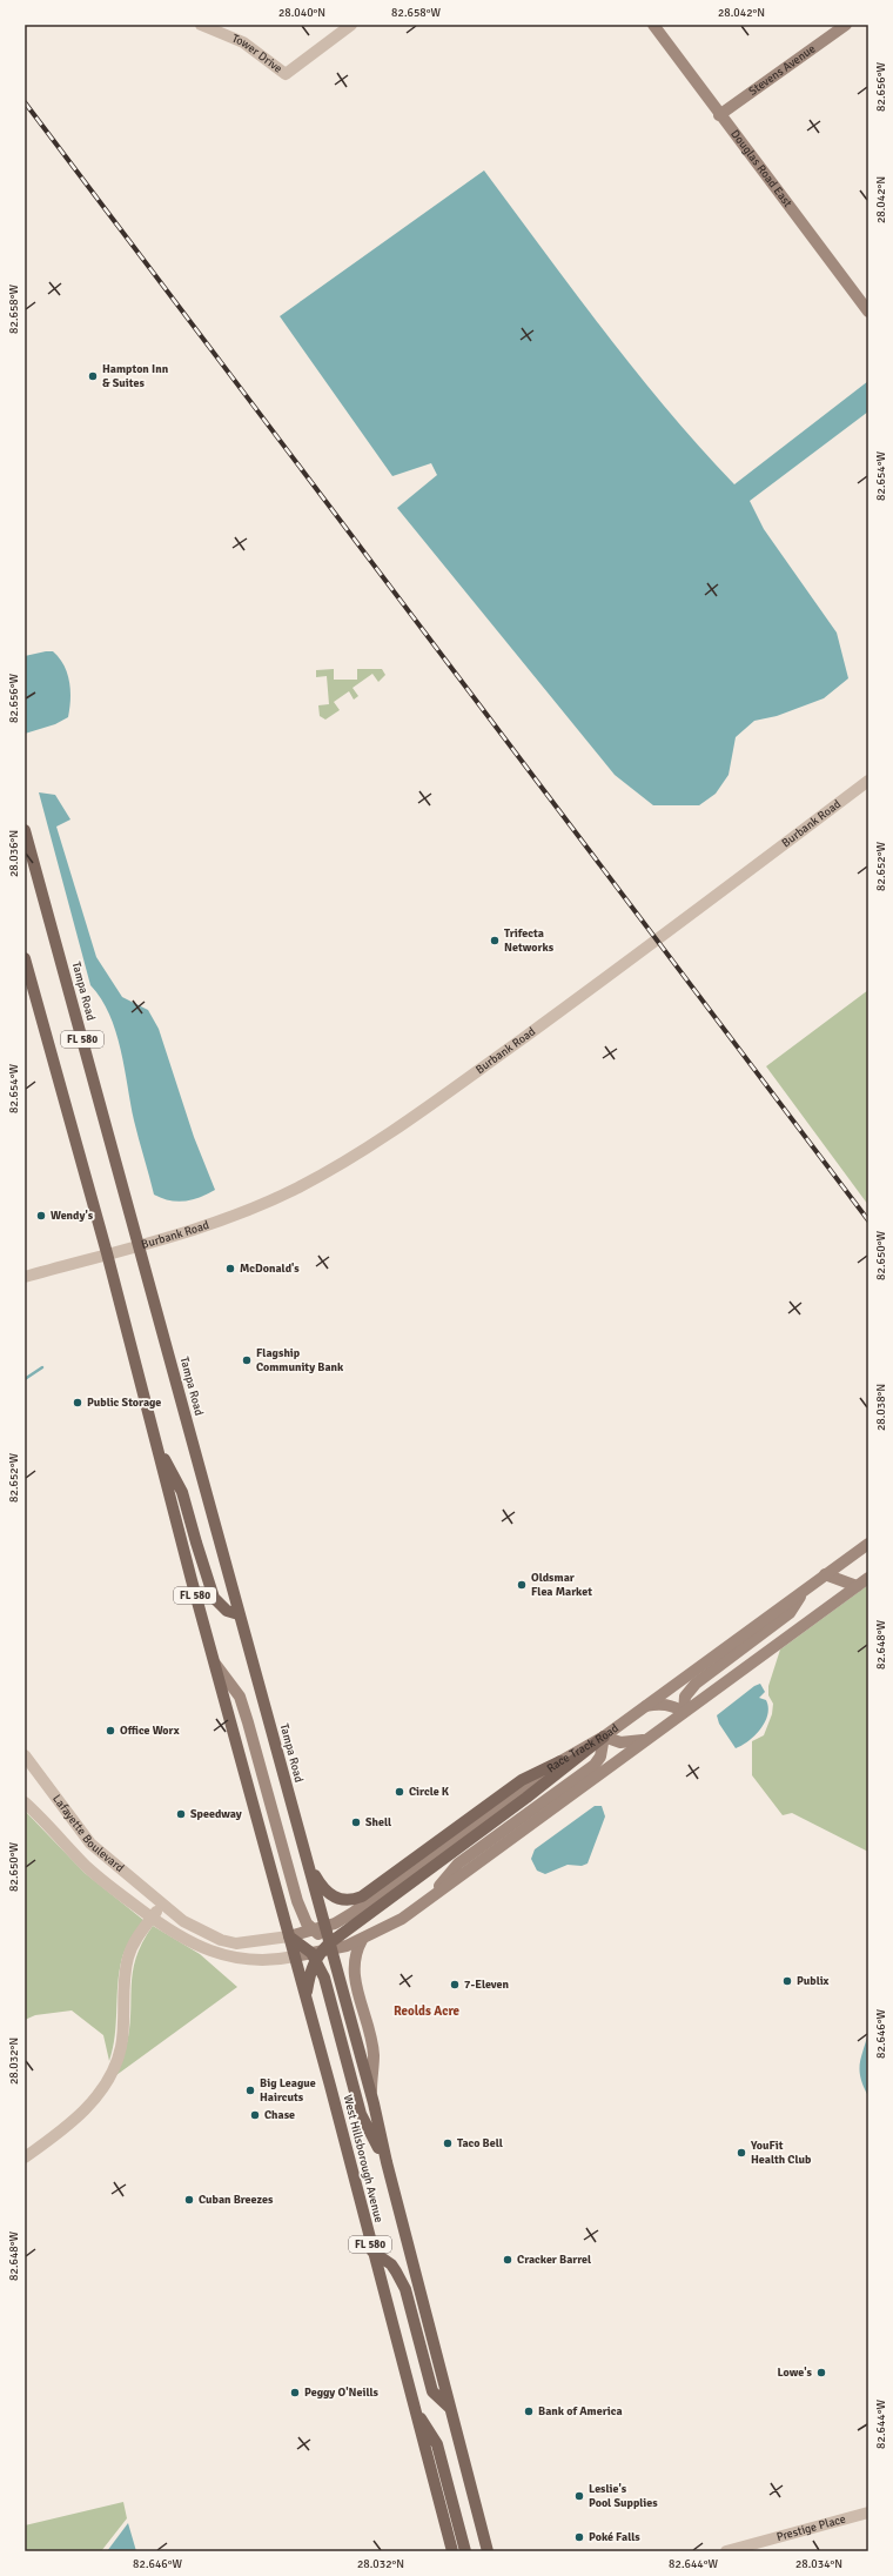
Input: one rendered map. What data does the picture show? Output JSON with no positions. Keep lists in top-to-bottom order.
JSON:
{
  "streets": {
    "main road": [
      "Stevens Avenue",
      "Douglas Road East",
      "Tampa Road",
      "FL 580",
      "Race Track Road",
      "West Hillsborough Avenue"
    ],
    "street": [
      "Tower Drive",
      "Burbank Road",
      "Lafayette Boulevard",
      "Prestige Place"
    ]
  },
  "crossings": [
    ["Stevens Avenue", "Douglas Road East"],
    ["Burbank Road", "Tampa Road"],
    ["Burbank Road", "FL 580"],
    ["Tampa Road", "Race Track Road"],
    ["Tampa Road", "West Hillsborough Avenue"],
    ["FL 580", "Race Track Road"],
    ["FL 580", "Lafayette Boulevard"],
    ["FL 580", "West Hillsborough Avenue"],
    ["Race Track Road", "Lafayette Boulevard"],
    ["Race Track Road", "West Hillsborough Avenue"],
    ["Lafayette Boulevard", "West Hillsborough Avenue"]
  ],
  "districts": ["Reolds Acre"],
  "places": [
    "Hampton Inn & Suites",
    "Trifecta Networks",
    "Wendy's",
    "McDonald's",
    "Flagship Community Bank",
    "Public Storage",
    "Oldsmar Flea Market",
    "Office Worx",
    "Circle K",
    "Speedway",
    "Shell",
    "Publix",
    "7-Eleven",
    "Big League Haircuts",
    "Chase",
    "Taco Bell",
    "YouFit Health Club",
    "Cuban Breezes",
    "Cracker Barrel",
    "Lowe's",
    "Peggy O'Neills",
    "Bank of America",
    "Leslie's Pool Supplies",
    "Poké Falls"
  ],
  "coordinates": [
    "28.040°N",
    "82.658°W",
    "28.042°N",
    "82.656°W",
    "82.654°W",
    "28.036°N",
    "82.652°W",
    "82.650°W",
    "28.038°N",
    "82.648°W",
    "82.646°W",
    "28.032°N",
    "82.644°W",
    "28.034°N"
  ]
}
